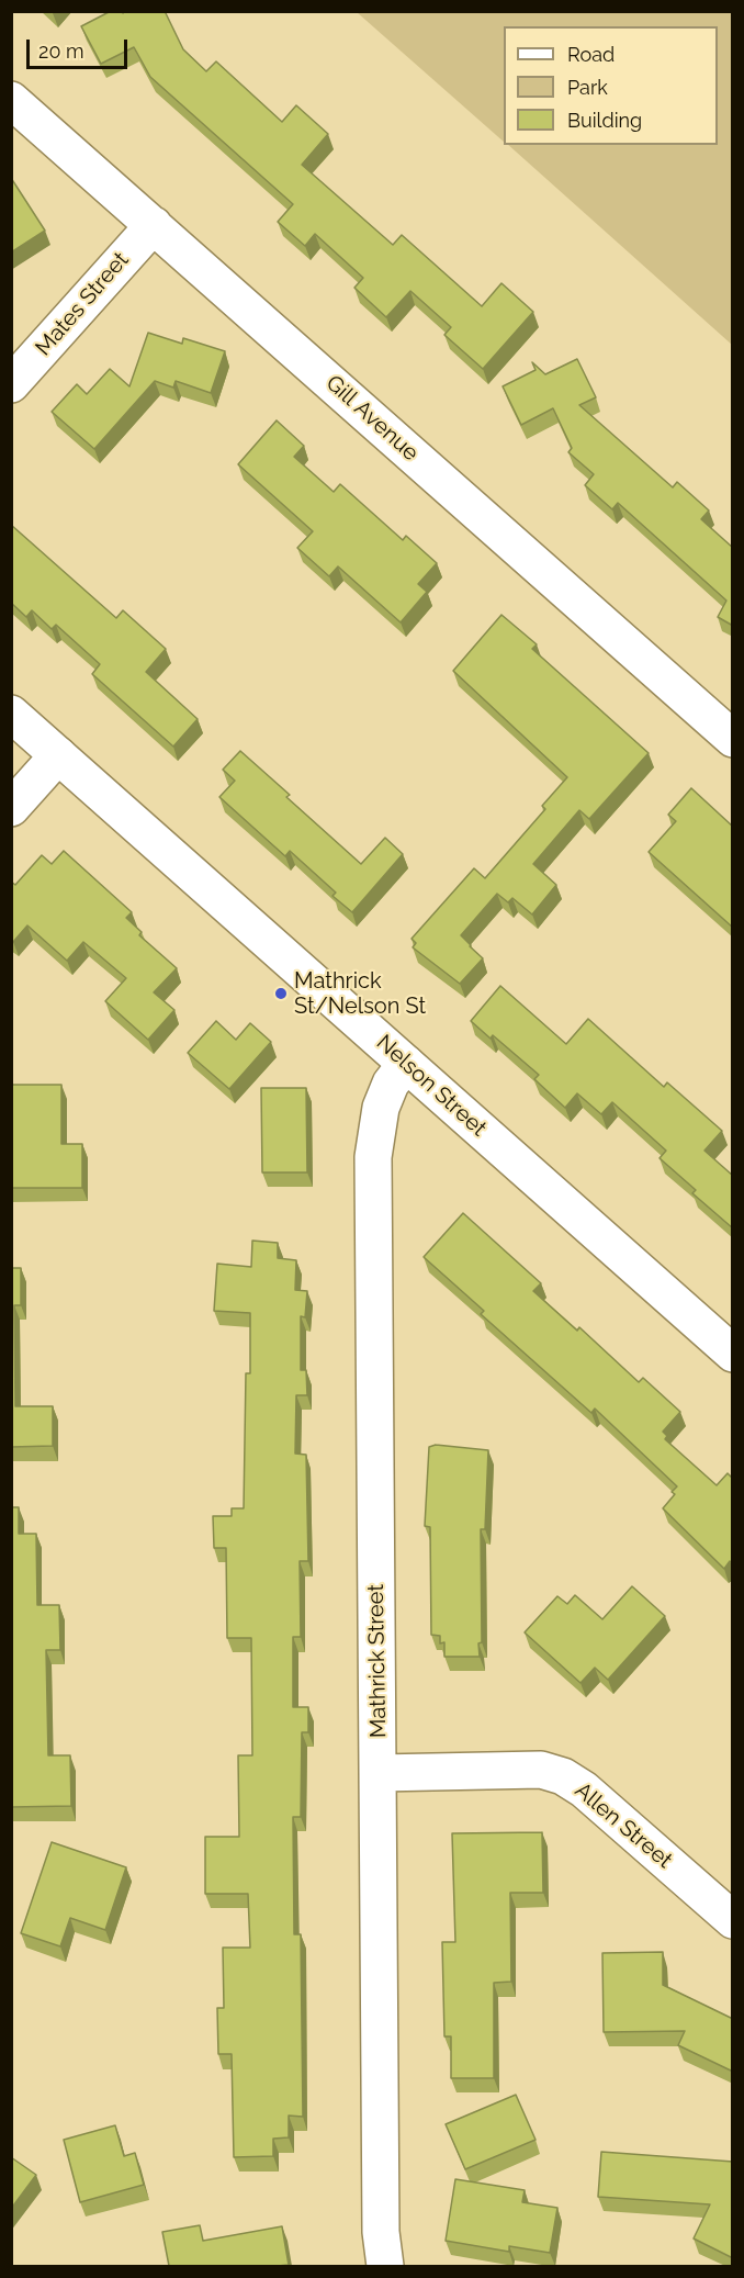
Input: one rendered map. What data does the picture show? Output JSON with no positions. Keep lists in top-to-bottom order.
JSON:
{
  "streets": {
    "street": [
      "Mates Street",
      "Gill Avenue",
      "Nelson Street",
      "Mathrick Street",
      "Allen Street"
    ]
  },
  "crossings": [
    ["Mates Street", "Gill Avenue"],
    ["Nelson Street", "Mathrick Street"],
    ["Mathrick Street", "Allen Street"]
  ],
  "places": ["Mathrick St/Nelson St"],
  "legend": ["Road", "Park", "Building"],
  "scale_bar": "20 m"
}
